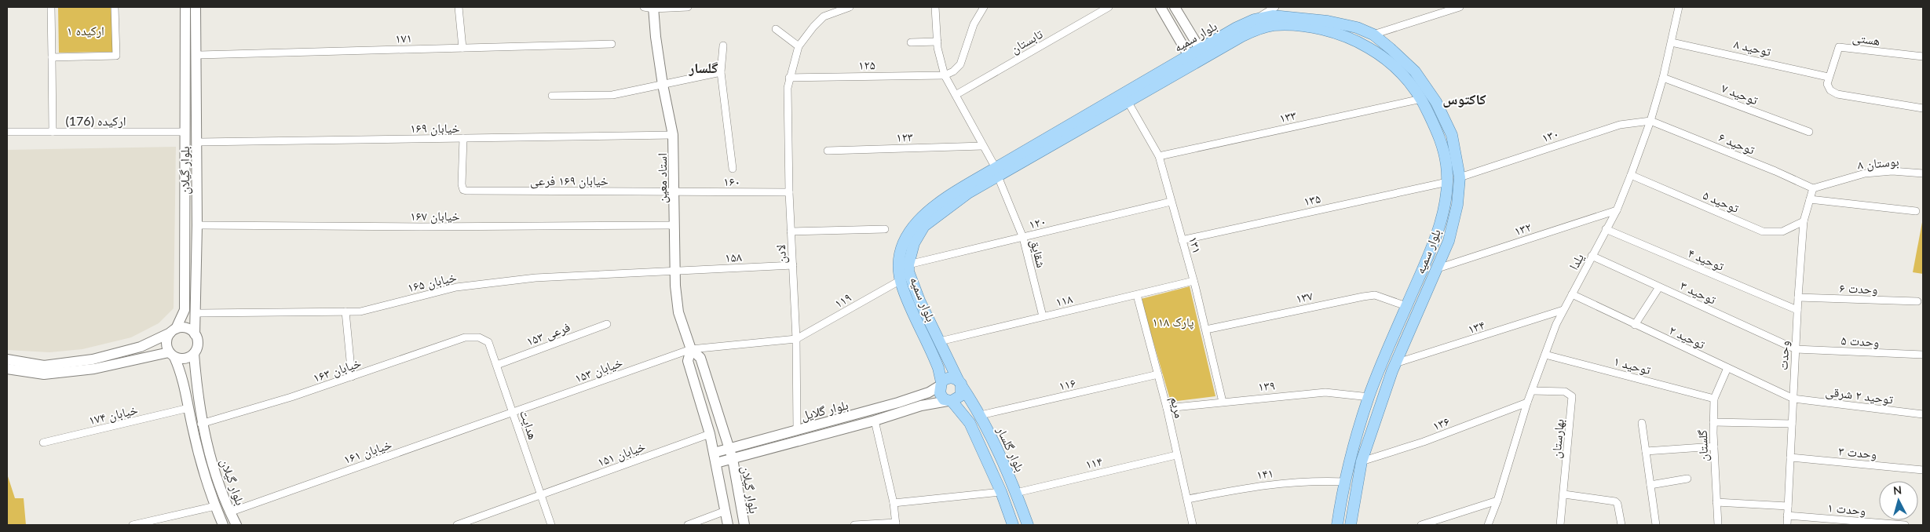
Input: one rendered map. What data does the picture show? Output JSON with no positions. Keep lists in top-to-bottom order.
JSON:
{
  "streets": {
    "main road": [
      "بلوار سمیه",
      "بلوار گیلان",
      "استاد معین",
      "بلوار گلایل",
      "بلوار گلسار"
    ],
    "street": [
      "۱۷۱",
      "هستی",
      "تابستان",
      "توحید ۸",
      "۱۲۵",
      "توحید ۷",
      "۱۳۳",
      "ارکیده (176)",
      "خیابان ۱۶۹",
      "۱۳۰",
      "۱۲۳",
      "توحید ۶",
      "بوستان ۸",
      "خیابان ۱۶۹ فرعی",
      "۱۶۰",
      "۱۳۵",
      "توحید ۵",
      "خیابان ۱۶۷",
      "۱۲۰",
      "۱۳۲",
      "۱۳۱",
      "شقایق",
      "لادن",
      "۱۵۸",
      "توحید ۴",
      "یلدا",
      "خیابان ۱۶۵",
      "وحدت ۶",
      "توحید ۳",
      "۱۳۷",
      "۱۱۹",
      "۱۱۸",
      "۱۳۴",
      "۱۵۳ فرعی",
      "توحید ۲",
      "وحدت ۵",
      "وحدت",
      "توحید ۱",
      "خیابان ۱۶۳",
      "خیابان ۱۵۳",
      "۱۱۶",
      "۱۳۹",
      "توحید ۲ شرقی",
      "مریم",
      "خیابان ۱۷۴",
      "۱۳۶",
      "هدایت",
      "بهارستان",
      "گلستان",
      "خیابان ۱۶۱",
      "وحدت ۳",
      "خیابان ۱۵۱",
      "۱۱۴",
      "۱۴۱",
      "وحدت ۱"
    ]
  },
  "crossings": [
    ["بلوار سمیه", "۱۳۳"],
    ["بلوار سمیه", "۱۳۰"],
    ["بلوار سمیه", "۱۳۵"],
    ["بلوار سمیه", "۱۲۰"],
    ["بلوار سمیه", "۱۳۲"],
    ["بلوار سمیه", "۱۳۱"],
    ["بلوار سمیه", "شقایق"],
    ["بلوار سمیه", "۱۳۷"],
    ["بلوار سمیه", "۱۱۹"],
    ["بلوار سمیه", "۱۱۸"],
    ["بلوار سمیه", "۱۳۴"],
    ["بلوار سمیه", "۱۳۹"],
    ["بلوار سمیه", "بلوار گلایل"],
    ["بلوار سمیه", "۱۳۶"],
    ["بلوار سمیه", "بلوار گلسار"],
    ["بلوار سمیه", "۱۴۱"],
    ["۱۷۱", "بلوار گیلان"],
    ["هستی", "توحید ۸"],
    ["توحید ۸", "یلدا"],
    ["۱۲۵", "لادن"],
    ["توحید ۷", "یلدا"],
    ["۱۳۳", "۱۳۱"],
    ["ارکیده (176)", "بلوار گیلان"],
    ["خیابان ۱۶۹", "بلوار گیلان"],
    ["خیابان ۱۶۹", "استاد معین"],
    ["خیابان ۱۶۹", "خیابان ۱۶۹ فرعی"],
    ["۱۳۰", "توحید ۶"],
    ["۱۳۰", "یلدا"],
    ["توحید ۶", "بوستان ۸"],
    ["توحید ۶", "یلدا"],
    ["توحید ۶", "وحدت"],
    ["بوستان ۸", "وحدت"],
    ["بلوار گیلان", "استاد معین"],
    ["بلوار گیلان", "خیابان ۱۶۷"],
    ["بلوار گیلان", "خیابان ۱۶۵"],
    ["بلوار گیلان", "خیابان ۱۶۳"],
    ["بلوار گیلان", "بلوار گلایل"],
    ["بلوار گیلان", "خیابان ۱۷۴"],
    ["بلوار گیلان", "خیابان ۱۶۱"],
    ["استاد معین", "خیابان ۱۶۹ فرعی"],
    ["استاد معین", "۱۶۰"],
    ["استاد معین", "خیابان ۱۶۷"],
    ["استاد معین", "۱۵۸"],
    ["استاد معین", "خیابان ۱۶۵"],
    ["استاد معین", "خیابان ۱۵۳"],
    ["استاد معین", "بلوار گلایل"],
    ["استاد معین", "خیابان ۱۵۱"],
    ["خیابان ۱۶۹ فرعی", "۱۶۰"],
    ["۱۶۰", "لادن"],
    ["۱۳۵", "۱۳۱"],
    ["توحید ۵", "یلدا"],
    ["توحید ۵", "وحدت"],
    ["۱۲۰", "۱۳۱"],
    ["۱۲۰", "شقایق"],
    ["۱۳۲", "یلدا"],
    ["۱۳۱", "۱۳۷"],
    ["۱۳۱", "۱۱۸"],
    ["۱۳۱", "۱۳۹"],
    ["شقایق", "۱۱۸"],
    ["لادن", "۱۵۸"],
    ["لادن", "۱۱۹"],
    ["لادن", "خیابان ۱۵۳"],
    ["لادن", "بلوار گلایل"],
    ["۱۵۸", "خیابان ۱۶۵"],
    ["توحید ۴", "یلدا"],
    ["توحید ۴", "وحدت"],
    ["یلدا", "توحید ۳"],
    ["یلدا", "۱۳۴"],
    ["یلدا", "توحید ۲"],
    ["یلدا", "توحید ۱"],
    ["یلدا", "۱۳۶"],
    ["یلدا", "بهارستان"],
    ["وحدت ۶", "وحدت"],
    ["توحید ۳", "وحدت ۵"],
    ["توحید ۳", "وحدت"],
    ["۱۱۹", "خیابان ۱۵۳"],
    ["۱۱۸", "مریم"],
    ["۱۵۳ فرعی", "هدایت"],
    ["توحید ۲", "وحدت"],
    ["توحید ۲", "توحید ۲ شرقی"],
    ["توحید ۲", "گلستان"],
    ["وحدت ۵", "وحدت"],
    ["وحدت", "توحید ۲ شرقی"],
    ["وحدت", "وحدت ۳"],
    ["وحدت", "وحدت ۱"],
    ["توحید ۱", "گلستان"],
    ["خیابان ۱۶۳", "هدایت"],
    ["خیابان ۱۵۳", "هدایت"],
    ["خیابان ۱۵۳", "خیابان ۱۶۱"],
    ["۱۱۶", "مریم"],
    ["۱۱۶", "بلوار گلسار"],
    ["۱۳۹", "مریم"],
    ["مریم", "۱۱۴"],
    ["مریم", "۱۴۱"],
    ["بلوار گلایل", "بلوار گلسار"],
    ["هدایت", "خیابان ۱۶۱"],
    ["هدایت", "خیابان ۱۵۱"],
    ["بلوار گلسار", "۱۱۴"]
  ],
  "districts": ["گلسار", "کاکتوس"],
  "parks": ["ارکیده ۱", "پارک ۱۱۸"],
  "north": "top"
}
